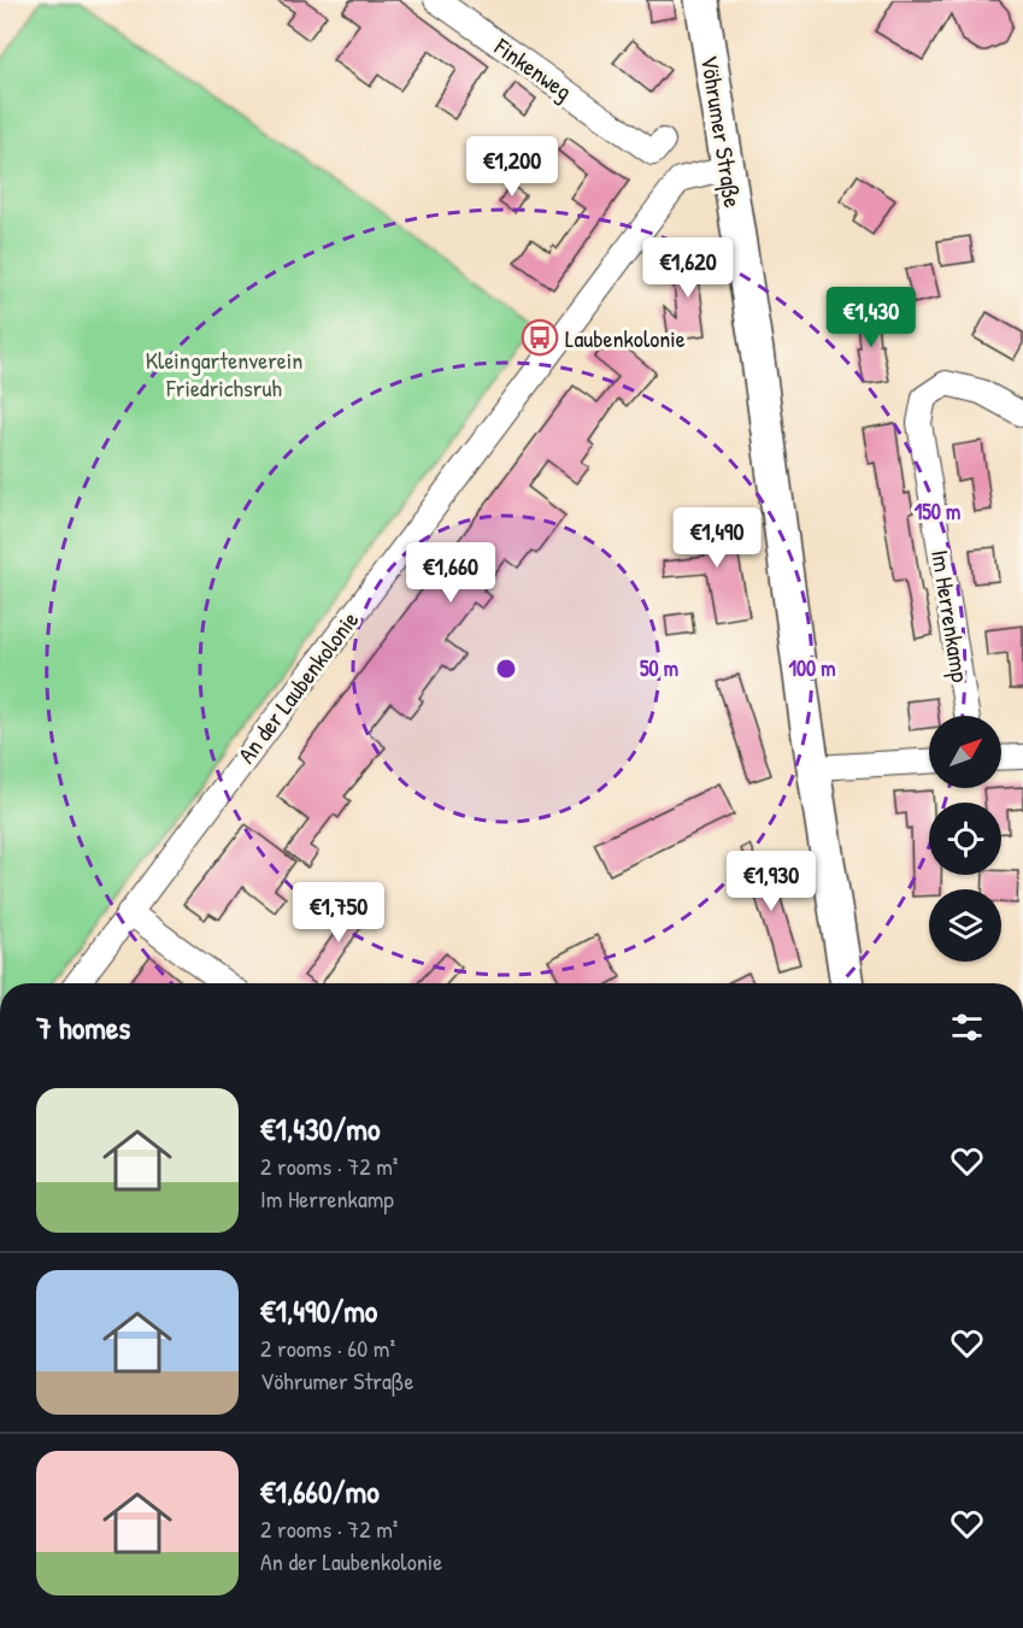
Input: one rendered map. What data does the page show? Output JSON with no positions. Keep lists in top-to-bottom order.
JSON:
{
  "streets": {
    "main road": ["Vöhrumer Straße"],
    "street": ["Finkenweg", "Im Herrenkamp", "An der Laubenkolonie"]
  },
  "crossings": [
    ["Vöhrumer Straße", "An der Laubenkolonie"]
  ],
  "parks": ["Kleingartenverein Friedrichsruh"],
  "places": {
    "bus stop": ["Laubenkolonie"]
  },
  "north": "top right",
  "page": {
    "price": [
      "€1,200",
      "€1,620",
      "€1,430",
      "€1,490",
      "€1,660",
      "€1,930",
      "€1,750"
    ],
    "heading": "7 homes",
    "list": [
      {
        "name": "€1,430/mo",
        "note": "2 rooms · 72 m² · Im Herrenkamp"
      },
      {
        "name": "€1,490/mo",
        "note": "2 rooms · 60 m² · Vöhrumer Straße"
      },
      {
        "name": "€1,660/mo",
        "note": "2 rooms · 72 m² · An der Laubenkolonie"
      }
    ]
  },
  "rings": ["150 m", "50 m", "100 m"]
}
